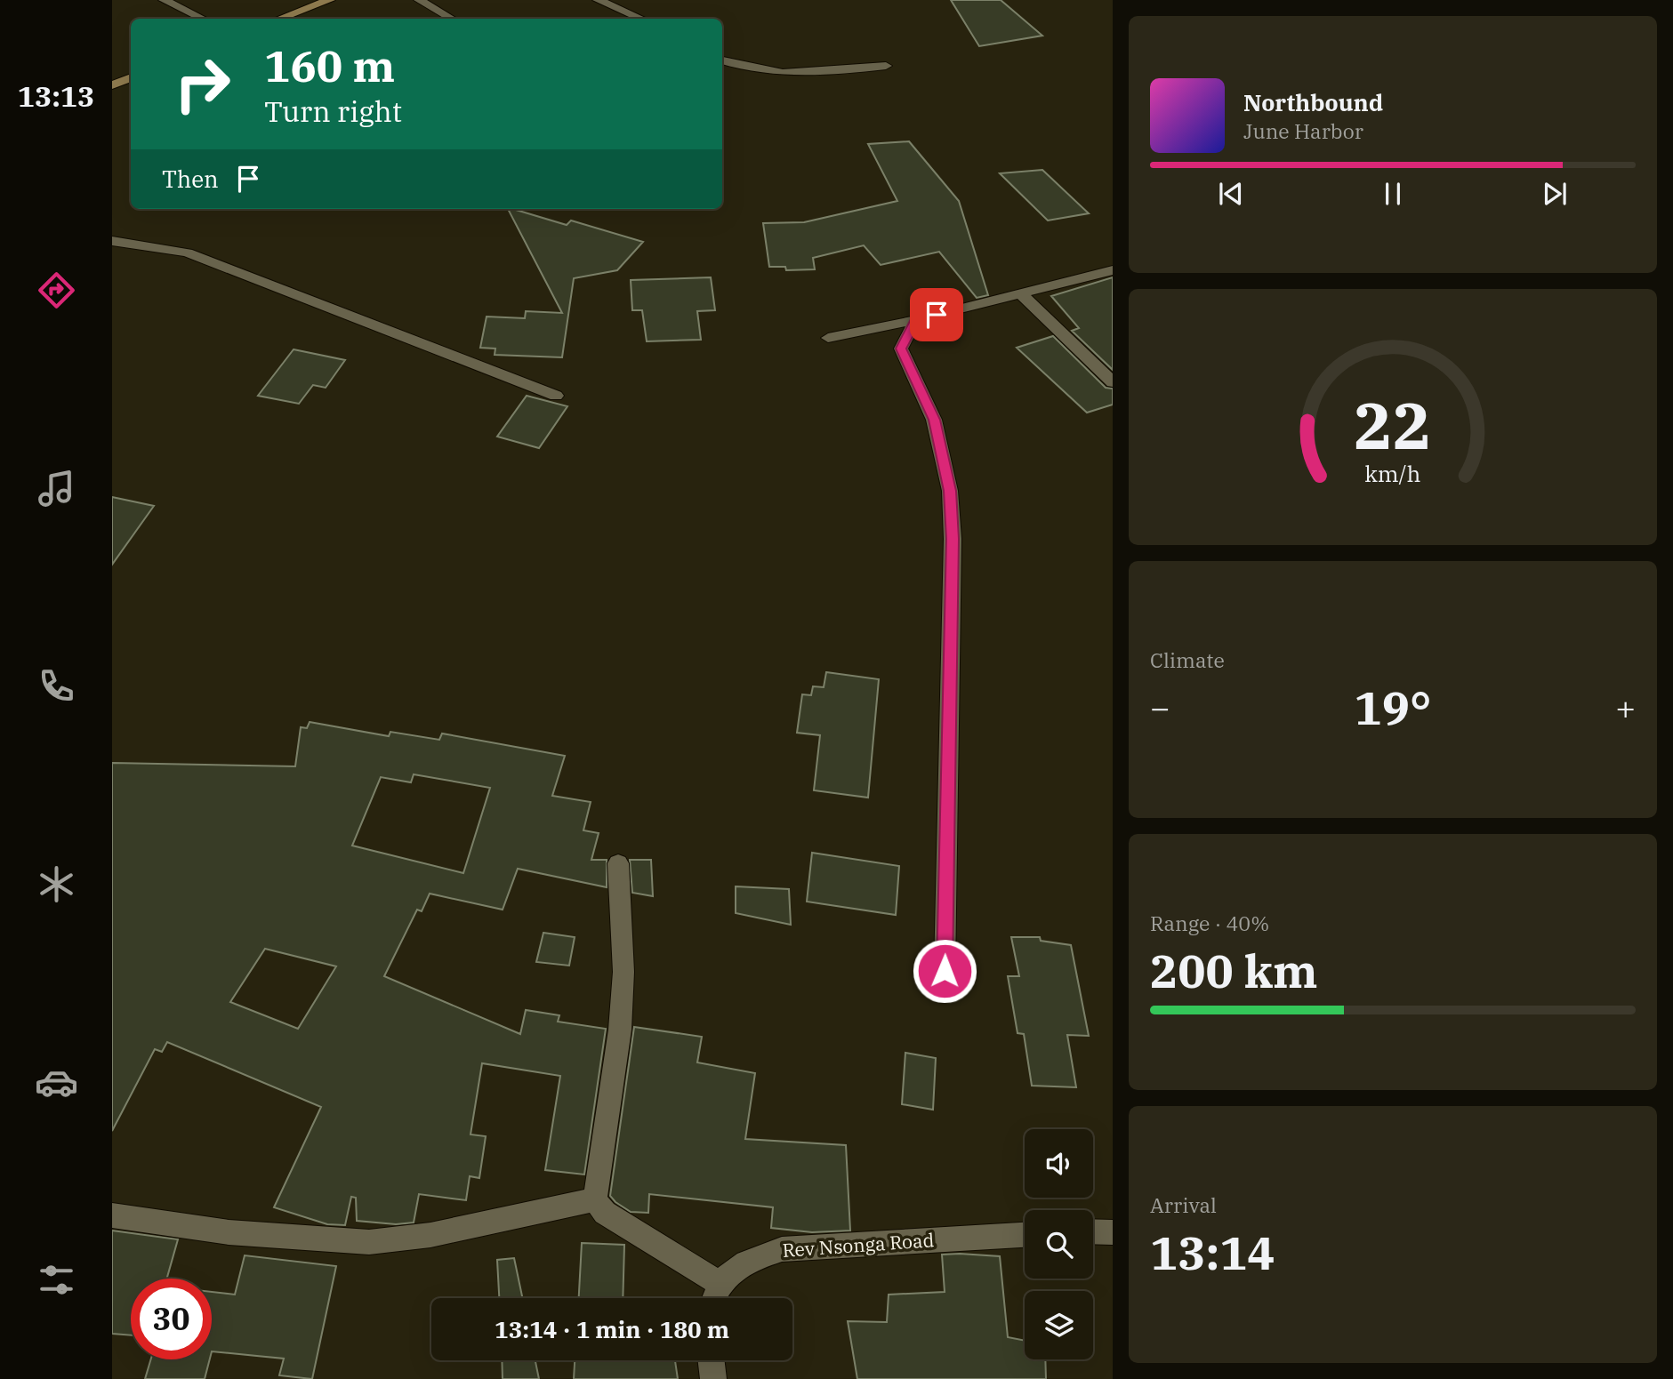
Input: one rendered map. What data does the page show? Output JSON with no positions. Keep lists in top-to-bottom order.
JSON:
{
  "streets": {
    "street": ["Rev Nsonga Road"]
  },
  "page": {
    "tabs": "13:13",
    "turn": ["160 m", "Turn right"],
    "song": ["Northbound", "June Harbor"],
    "then": "Then",
    "tile": [
      "Climate",
      ["Range · 40%", "200 km"],
      ["Arrival", "13:14"]
    ],
    "heat": ["−", "19°", "+"],
    "limit": "30",
    "trip": "13:14 · 1 min · 180 m",
    "gauge": ["22", "km/h"]
  }
}
